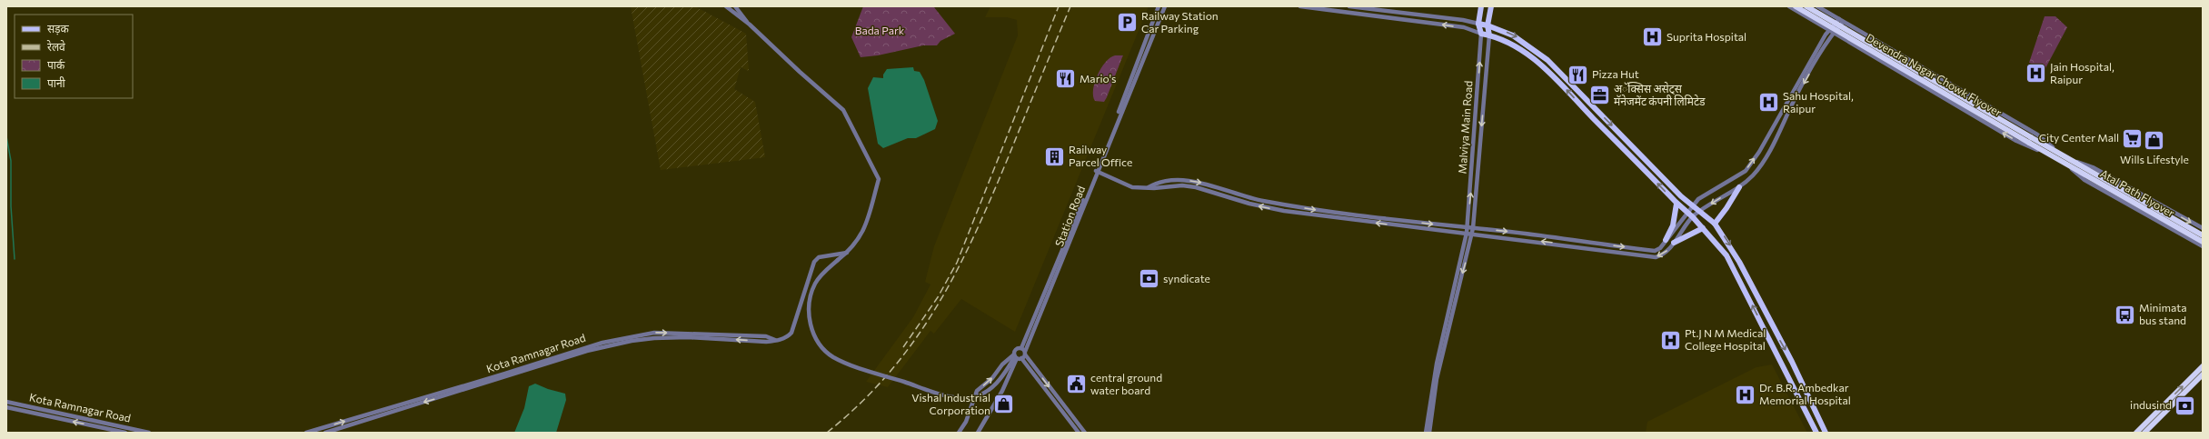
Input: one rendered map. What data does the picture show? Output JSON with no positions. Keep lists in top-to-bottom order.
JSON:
{
  "streets": {
    "highway": ["Devendra Nagar Chowk Flyover", "Atal Path Flyover"],
    "main road": ["Malviya Main Road"],
    "street": ["Kota Ramnagar Road"]
  },
  "crossings": [
    ["Devendra Nagar Chowk Flyover", "Atal Path Flyover"]
  ],
  "one_way": ["Malviya Main Road"],
  "parks": ["Bada Park"],
  "places": {
    "parking": ["Railway Station Car Parking"],
    "hospital": [
      "Suprita Hospital",
      "Jain Hospital, Raipur",
      "Sahu Hospital, Raipur",
      "Pt.J N M Medical College Hospital",
      "Dr. B.R. Ambedkar Memorial Hospital"
    ],
    "restaurant": ["Pizza Hut", "Mario's"],
    "office": ["अॅक्सिस असेट्स मॅनेजमेंट कंपनी लिमिटेड"],
    "supermarket": ["City Center Mall"],
    "shop": ["Wills Lifestyle", "Vishal Industrial Corporation"],
    "building": ["Railway Parcel Office"],
    "bank": ["syndicate", "indusind"],
    "bus stop": ["Minimata bus stand"],
    "public building": ["central ground water board"]
  },
  "legend": [
    "सड़क",
    "रेलवे",
    "पार्क",
    "पानी"
  ]
}
